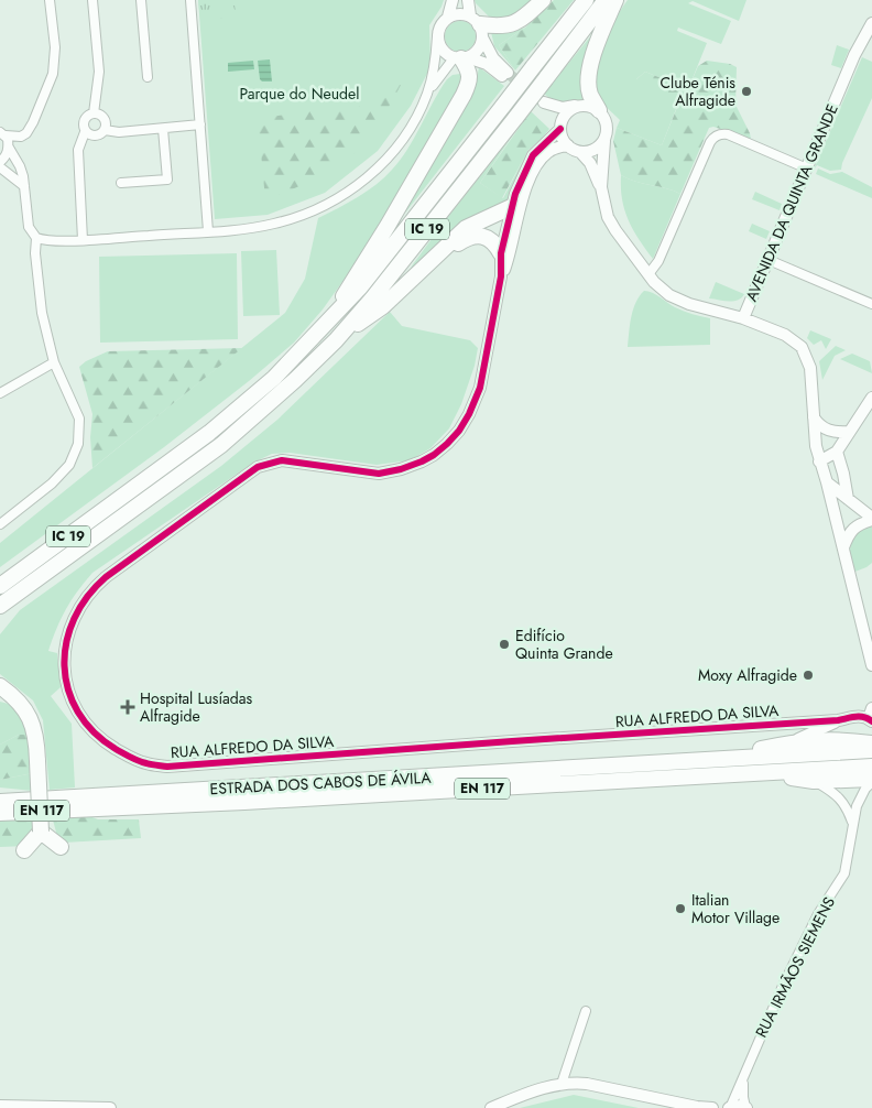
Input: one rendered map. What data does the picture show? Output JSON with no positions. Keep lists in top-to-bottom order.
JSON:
{
  "streets": {
    "highway": ["IC 19", "ESTRADA DOS CABOS DE ÁVILA", "EN 117"],
    "street": ["AVENIDA DA QUINTA GRANDE", "RUA ALFREDO DA SILVA", "RUA IRMÃOS SIEMENS"]
  },
  "parks": ["Parque do Neudel"],
  "places": {
    "other": [
      "Clube Ténis Alfragide",
      "Edifício Quinta Grande",
      "Moxy Alfragide",
      "Italian Motor Village"
    ],
    "health": ["Hospital Lusíadas Alfragide"]
  }
}
